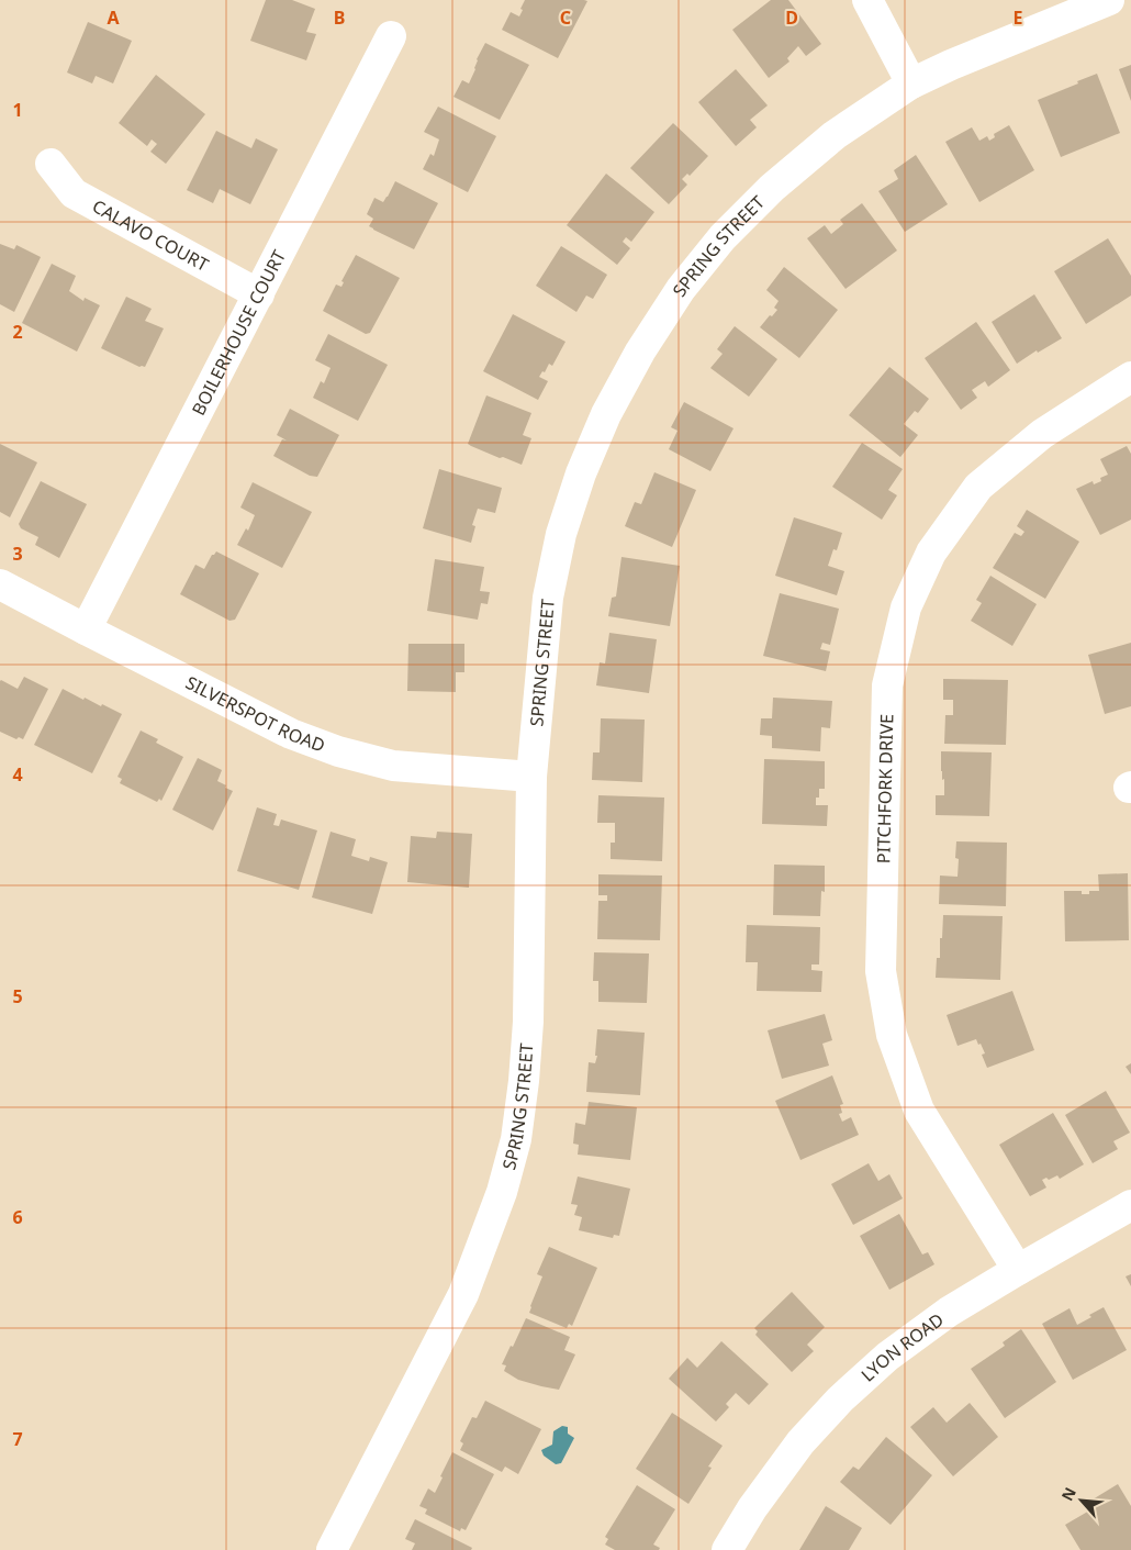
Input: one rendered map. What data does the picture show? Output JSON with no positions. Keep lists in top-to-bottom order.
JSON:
{
  "streets": {
    "street": [
      "CALAVO COURT",
      "SPRING STREET",
      "BOILERHOUSE COURT",
      "SILVERSPOT ROAD",
      "PITCHFORK DRIVE",
      "LYON ROAD"
    ]
  },
  "crossings": [
    ["CALAVO COURT", "BOILERHOUSE COURT"],
    ["SPRING STREET", "SILVERSPOT ROAD"],
    ["BOILERHOUSE COURT", "SILVERSPOT ROAD"],
    ["PITCHFORK DRIVE", "LYON ROAD"]
  ],
  "north": "top left",
  "grid": {
    "columns": [
      "A",
      "B",
      "C",
      "D",
      "E"
    ],
    "rows": [
      "1",
      "2",
      "3",
      "4",
      "5",
      "6",
      "7"
    ]
  }
}
